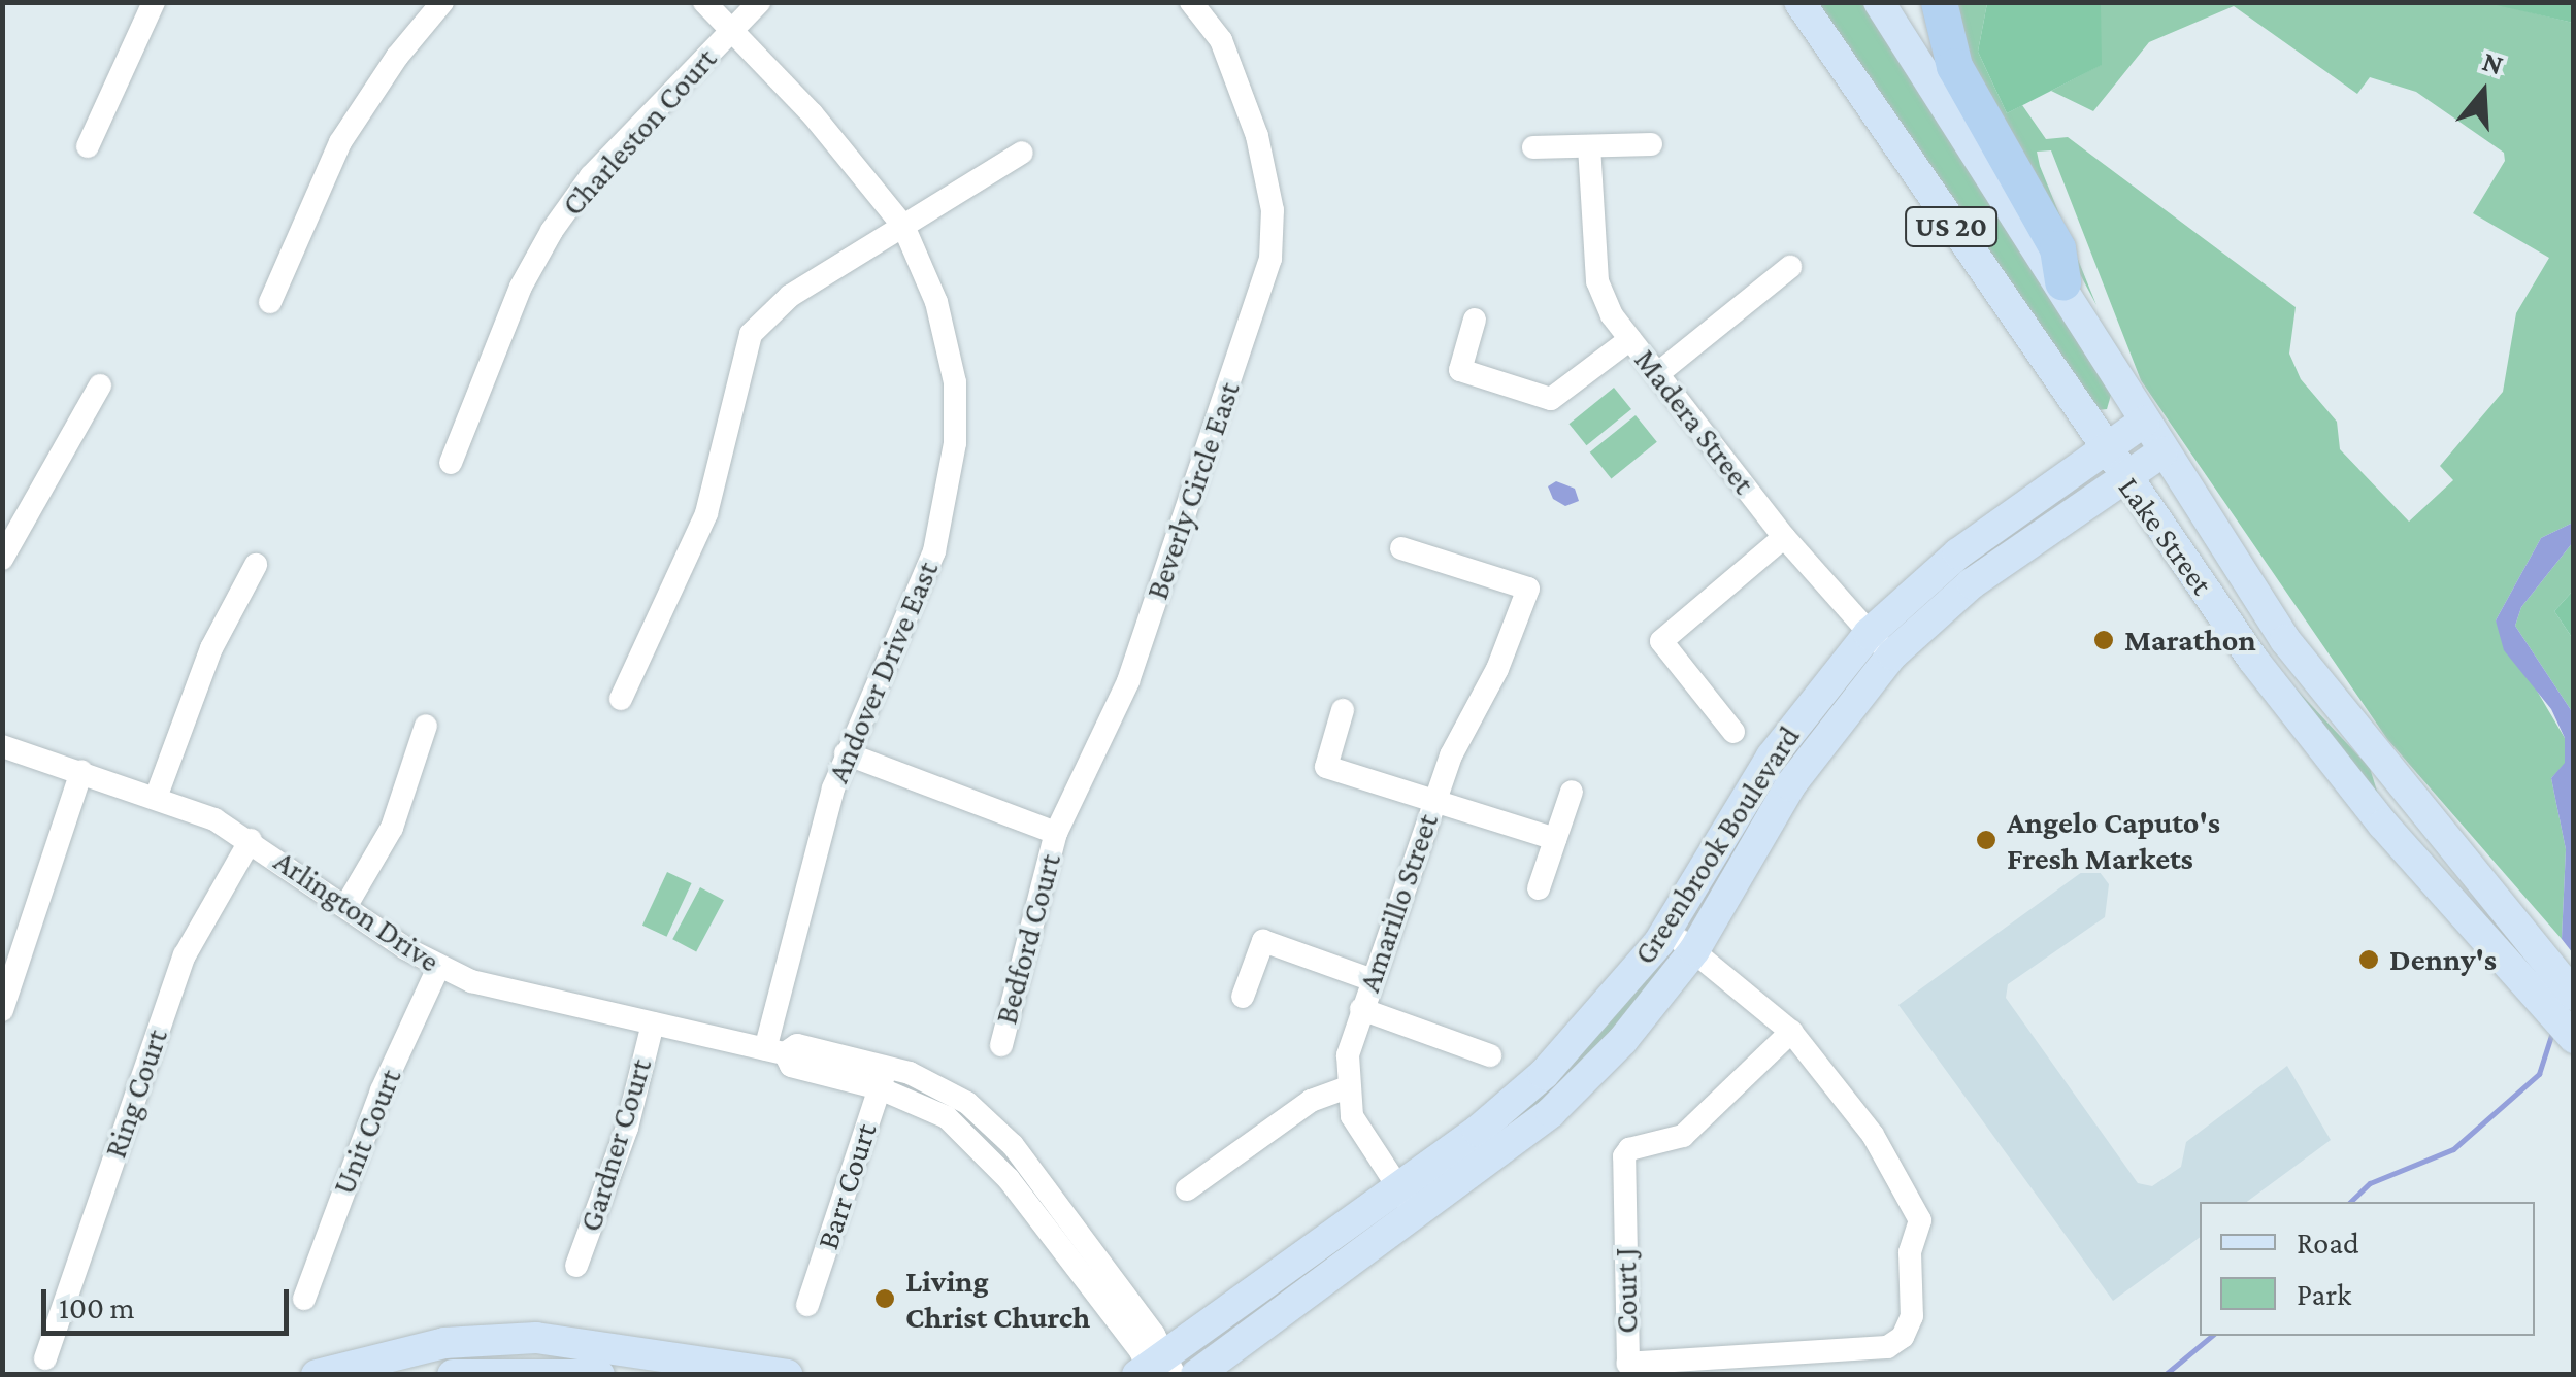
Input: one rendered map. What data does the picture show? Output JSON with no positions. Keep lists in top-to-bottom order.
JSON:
{
  "streets": {
    "main road": ["US 20", "Lake Street", "Greenbrook Boulevard"],
    "street": [
      "Charleston Court",
      "Madera Street",
      "Beverly Circle East",
      "Andover Drive East",
      "Amarillo Street",
      "Arlington Drive",
      "Bedford Court",
      "Ring Court",
      "Unit Court",
      "Gardner Court",
      "Barr Court",
      "Court J"
    ]
  },
  "crossings": [
    ["Charleston Court", "Andover Drive East"],
    ["Madera Street", "Greenbrook Boulevard"],
    ["Beverly Circle East", "Bedford Court"],
    ["Lake Street", "Greenbrook Boulevard"],
    ["Andover Drive East", "Arlington Drive"],
    ["Greenbrook Boulevard", "Arlington Drive"],
    ["Arlington Drive", "Ring Court"],
    ["Arlington Drive", "Unit Court"],
    ["Arlington Drive", "Gardner Court"],
    ["Arlington Drive", "Barr Court"]
  ],
  "places": [
    "Marathon",
    "Angelo Caputo's Fresh Markets",
    "Denny's",
    "Living Christ Church"
  ],
  "legend": ["Road", "Park"],
  "scale_bar": "100 m",
  "north": "top"
}
